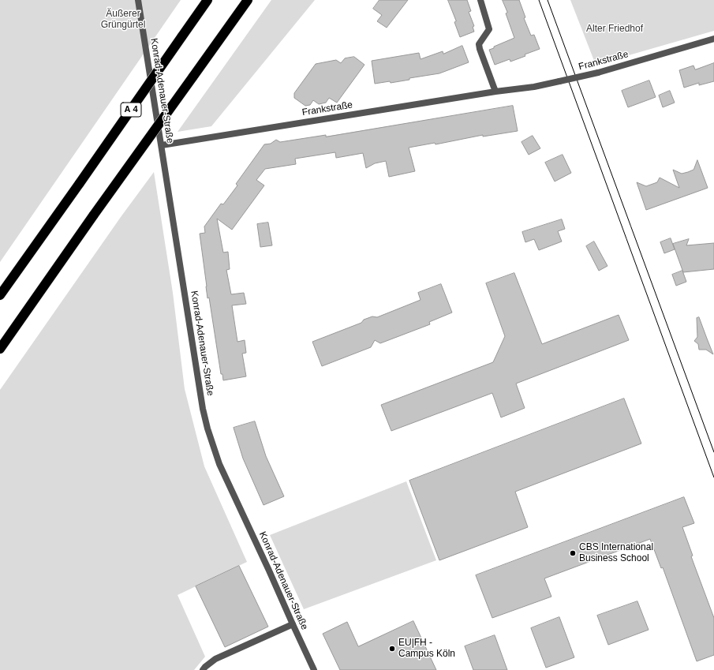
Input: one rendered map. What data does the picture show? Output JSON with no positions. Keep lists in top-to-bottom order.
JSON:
{
  "streets": {
    "highway": ["A 4"],
    "street": ["Frankstraße", "Konrad-Adenauer-Straße"]
  },
  "crossings": [
    ["Frankstraße", "Konrad-Adenauer-Straße"]
  ],
  "parks": ["Äußerer Grüngürtel", "Alter Friedhof"],
  "places": ["CBS International Business School", "EU|FH - Campus Köln"]
}
